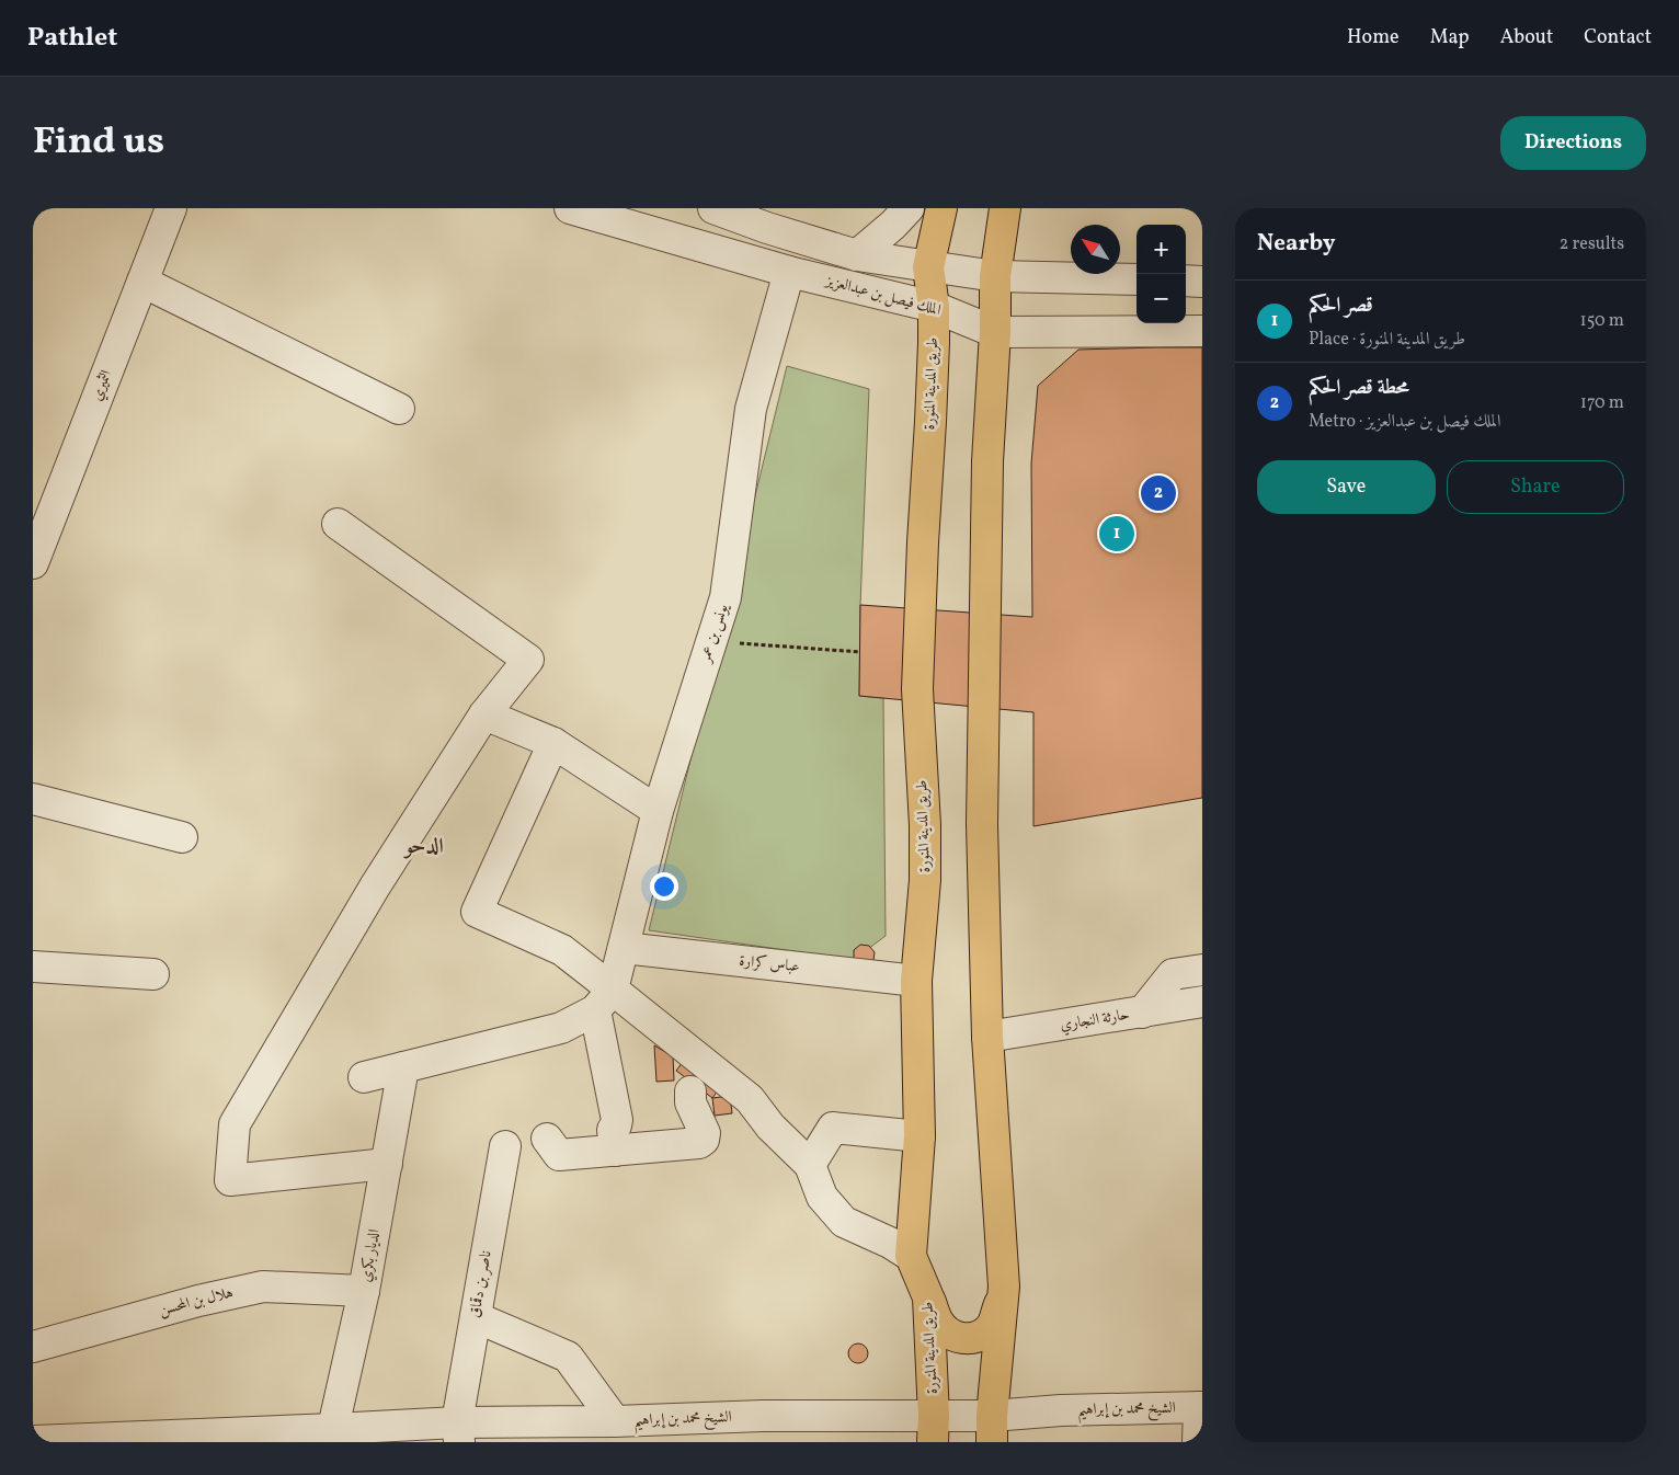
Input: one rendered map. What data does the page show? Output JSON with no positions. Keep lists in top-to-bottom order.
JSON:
{
  "streets": {
    "main road": ["طريق المدينة المنورة"],
    "street": [
      "الملك فيصل بن عبدالعزيز",
      "الثميري",
      "يونس بن عمر",
      "عباس كرارة",
      "حارثة النجاري",
      "الديار بكري",
      "ناصر بن دقماق",
      "هلال بن المحسن",
      "الشيخ محمد بن إبراهيم"
    ]
  },
  "crossings": [
    ["الملك فيصل بن عبدالعزيز", "طريق المدينة المنورة"],
    ["الملك فيصل بن عبدالعزيز", "يونس بن عمر"],
    ["طريق المدينة المنورة", "عباس كرارة"],
    ["طريق المدينة المنورة", "الشيخ محمد بن إبراهيم"],
    ["يونس بن عمر", "عباس كرارة"],
    ["الديار بكري", "هلال بن المحسن"],
    ["الديار بكري", "الشيخ محمد بن إبراهيم"],
    ["ناصر بن دقماق", "الشيخ محمد بن إبراهيم"]
  ],
  "districts": ["الدحو"],
  "north": "top left",
  "page": {
    "header": "Pathlet",
    "nav": [
      "Home",
      "Map",
      "About",
      "Contact"
    ],
    "title": "Find us",
    "buttons": [
      "Directions",
      ["Save", "Share"]
    ],
    "heading": ["Nearby", "2 results"],
    "map_buttons": ["+", "−"],
    "list": [
      {
        "mark": "1",
        "name": "قصر الحكم",
        "note": "Place · طريق المدينة المنورة",
        "value": "150 m"
      },
      {
        "mark": "2",
        "name": "محطة قصر الحكم",
        "note": "Metro · الملك فيصل بن عبدالعزيز",
        "value": "170 m"
      }
    ],
    "pins": ["2", "1"]
  }
}
